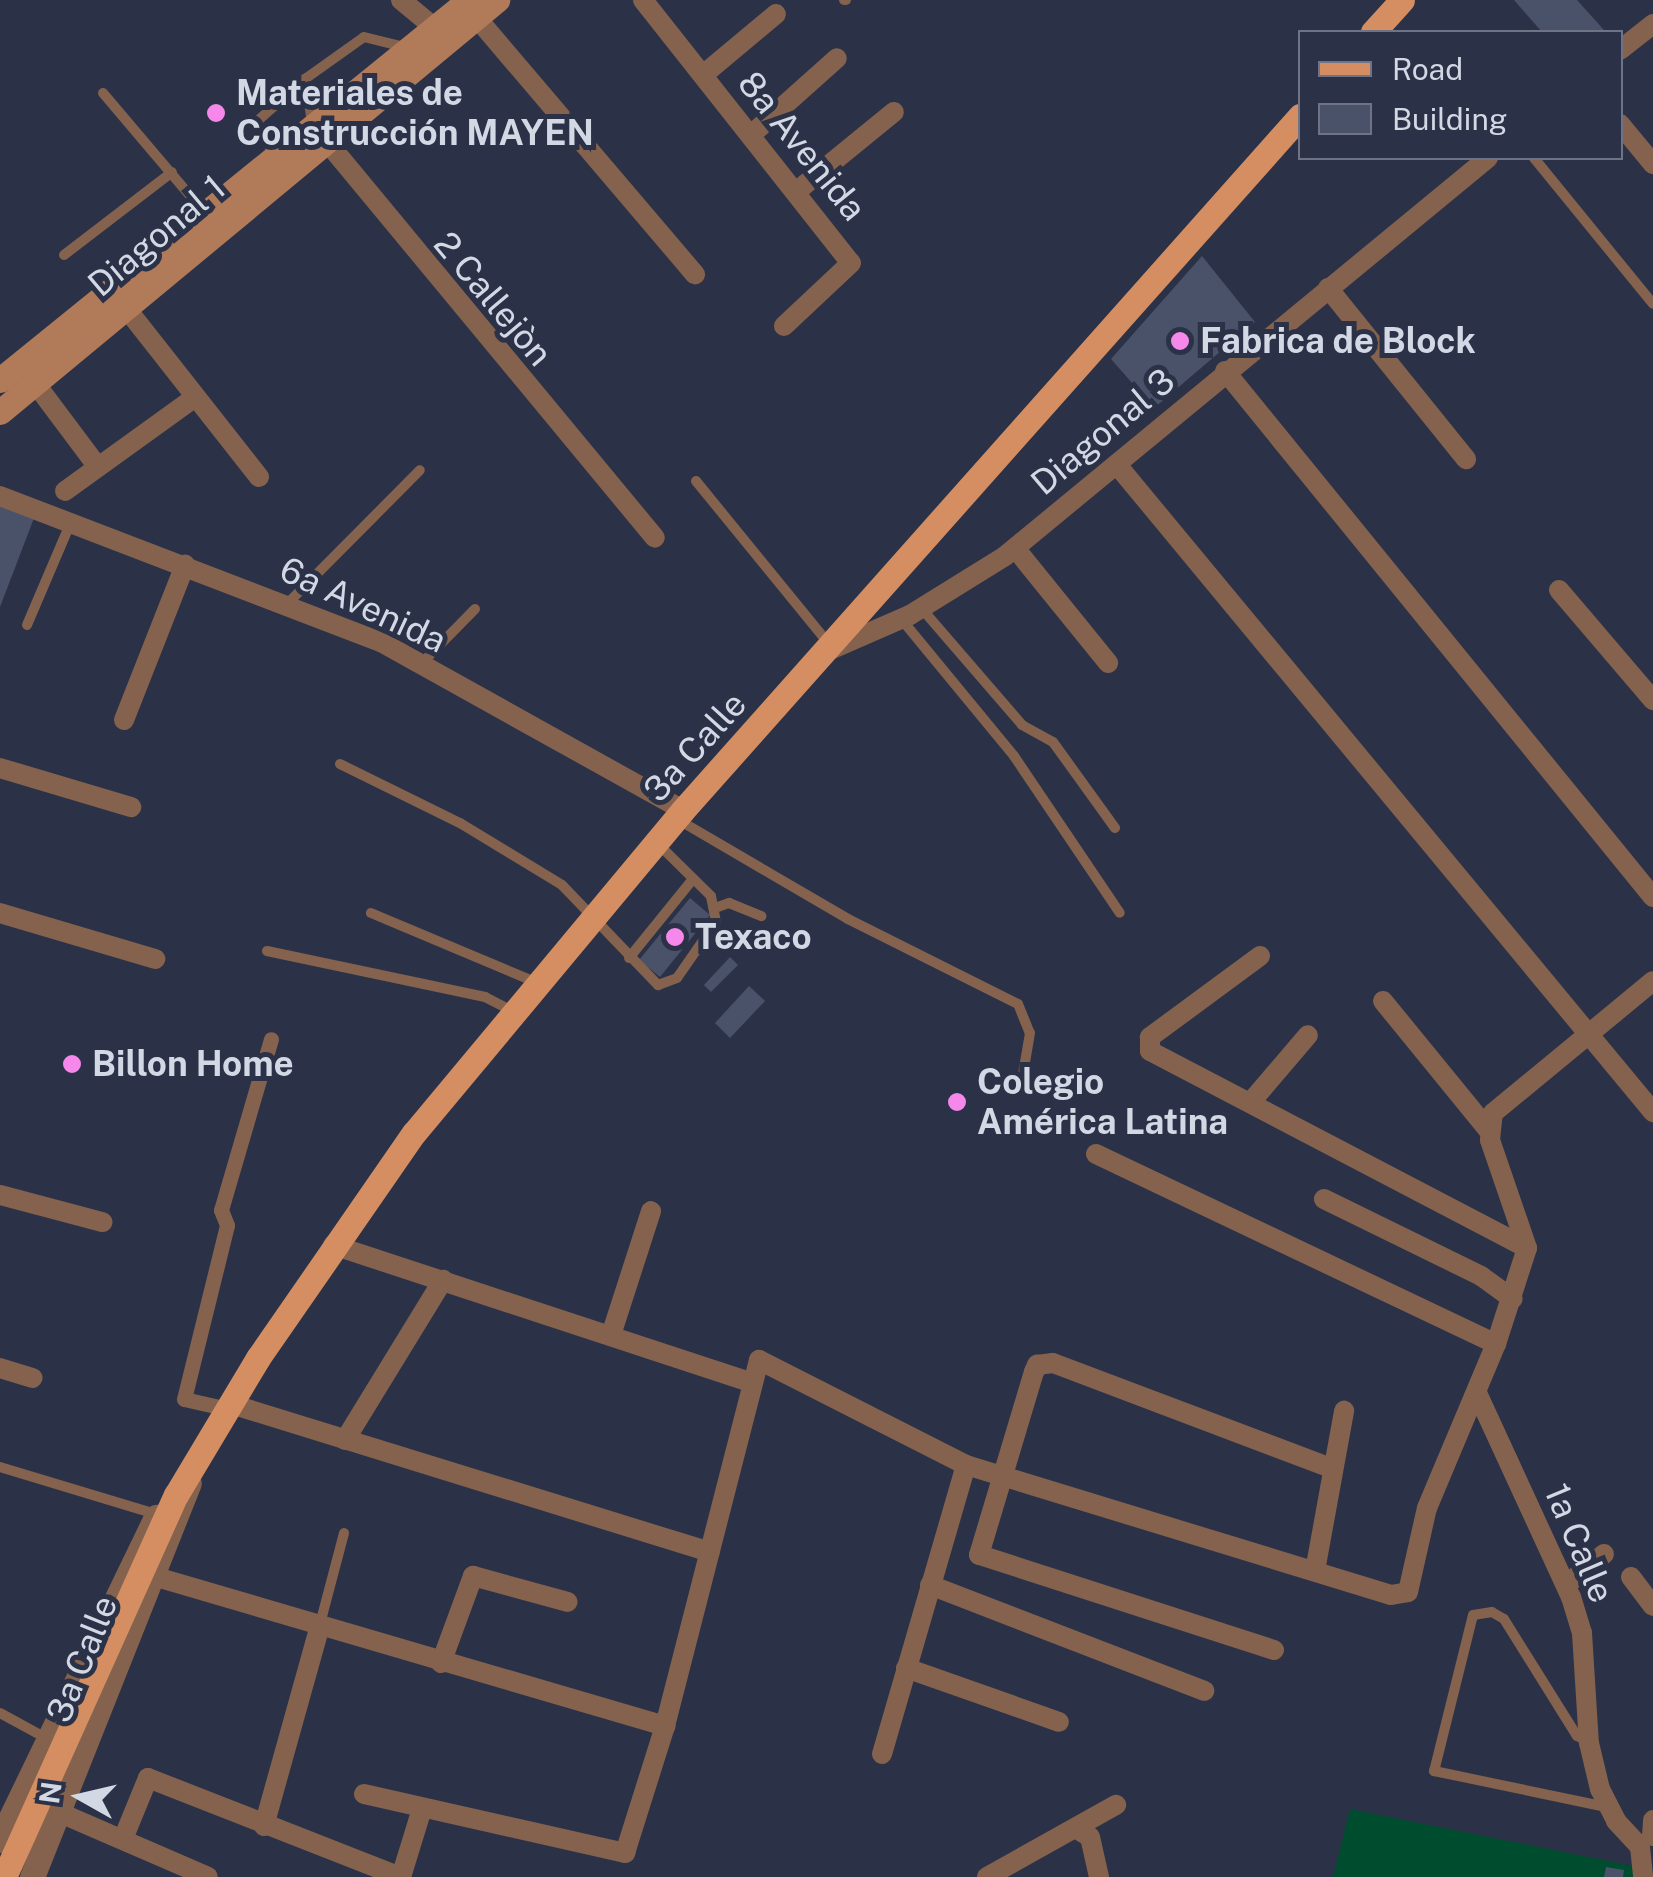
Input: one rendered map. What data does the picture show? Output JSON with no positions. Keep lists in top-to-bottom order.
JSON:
{
  "streets": {
    "main road": ["Diagonal 1", "3a Calle"],
    "street": [
      "8a Avenida",
      "Diagonal 3",
      "6a Avenida",
      "1a Calle"
    ]
  },
  "crossings": [
    ["Diagonal 3", "3a Calle"],
    ["6a Avenida", "3a Calle"]
  ],
  "places": [
    "Materiales de Construcción MAYEN",
    "Fabrica de Block",
    "Texaco",
    "Billon Home",
    "Colegio América Latina"
  ],
  "legend": ["Road", "Building"],
  "north": "left"
}
